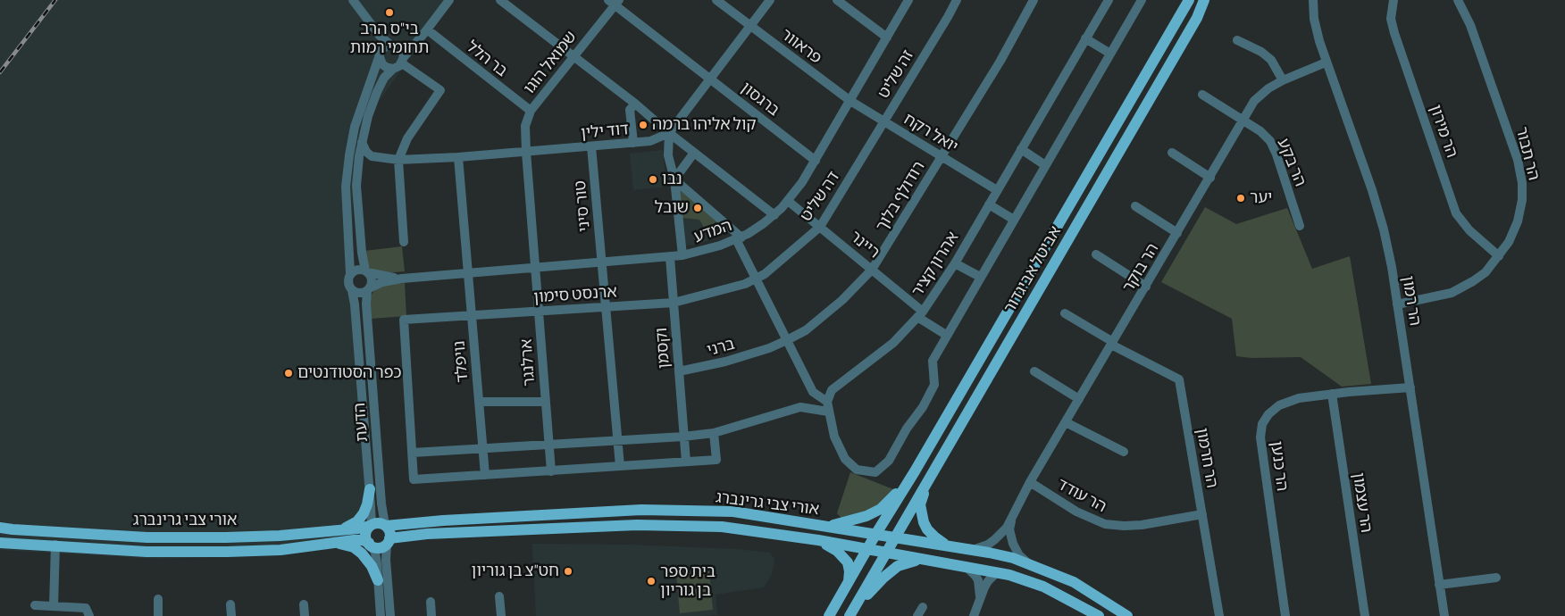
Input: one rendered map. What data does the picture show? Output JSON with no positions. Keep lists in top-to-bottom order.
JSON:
{
  "streets": {
    "main road": ["אביטל אביגדור", "אורי צבי גרינברג"],
    "street": [
      "פראוור",
      "בר הלל",
      "שמואל הוגו",
      "זה שליט",
      "ברגסון",
      "דוד ילין",
      "הר מירון",
      "יואל רקח",
      "הר תבור",
      "הר בקע",
      "דה שליט",
      "רודולף בלוך",
      "טור סיני",
      "המדע",
      "ריינר",
      "אהרון קציר",
      "הר בוקר",
      "ארנסט סימון",
      "הר רמון",
      "ברני",
      "וקסמן",
      "נויפלד",
      "ארלנגר",
      "הדעת",
      "הר חרמון",
      "הר כנען",
      "הר עודד",
      "הר עצמון"
    ]
  },
  "crossings": [
    ["פראוור", "יואל רקח"],
    ["פראוור", "המדע"],
    ["בר הלל", "שמואל הוגו"],
    ["שמואל הוגו", "ברגסון"],
    ["שמואל הוגו", "דוד ילין"],
    ["שמואל הוגו", "ארלנגר"],
    ["זה שליט", "יואל רקח"],
    ["זה שליט", "דה שליט"],
    ["ברגסון", "המדע"],
    ["דוד ילין", "טור סיני"],
    ["דוד ילין", "נויפלד"],
    ["הר מירון", "הר תבור"],
    ["יואל רקח", "דה שליט"],
    ["יואל רקח", "רודולף בלוך"],
    ["יואל רקח", "המדע"],
    ["יואל רקח", "אהרון קציר"],
    ["הר תבור", "הר רמון"],
    ["הר בקע", "הר בוקר"],
    ["דה שליט", "ריינר"],
    ["דה שליט", "ארנסט סימון"],
    ["רודולף בלוך", "ריינר"],
    ["רודולף בלוך", "ברני"],
    ["טור סיני", "המדע"],
    ["טור סיני", "ארנסט סימון"],
    ["המדע", "ריינר"],
    ["המדע", "וקסמן"],
    ["המדע", "נויפלד"],
    ["המדע", "ארלנגר"],
    ["המדע", "הדעת"],
    ["ריינר", "אהרון קציר"],
    ["הר בוקר", "הר רמון"],
    ["הר בוקר", "הר חרמון"],
    ["הר בוקר", "הר עודד"],
    ["הר בוקר", "אורי צבי גרינברג"],
    ["אביטל אביגדור", "אורי צבי גרינברג"],
    ["ארנסט סימון", "וקסמן"],
    ["ארנסט סימון", "נויפלד"],
    ["ארנסט סימון", "ארלנגר"],
    ["הר רמון", "הר כנען"],
    ["ברני", "וקסמן"],
    ["הדעת", "אורי צבי גרינברג"],
    ["הר חרמון", "הר עודד"],
    ["הר כנען", "הר עצמון"]
  ],
  "places": [
    "בי\"ס הרב תחומי רמות",
    "קול אליהו ברמה",
    "נבו",
    "יער",
    "שובל",
    "כפר הסטודנטים",
    "חט\"צ בן גוריון",
    "בית ספר בן גוריון"
  ]
}
